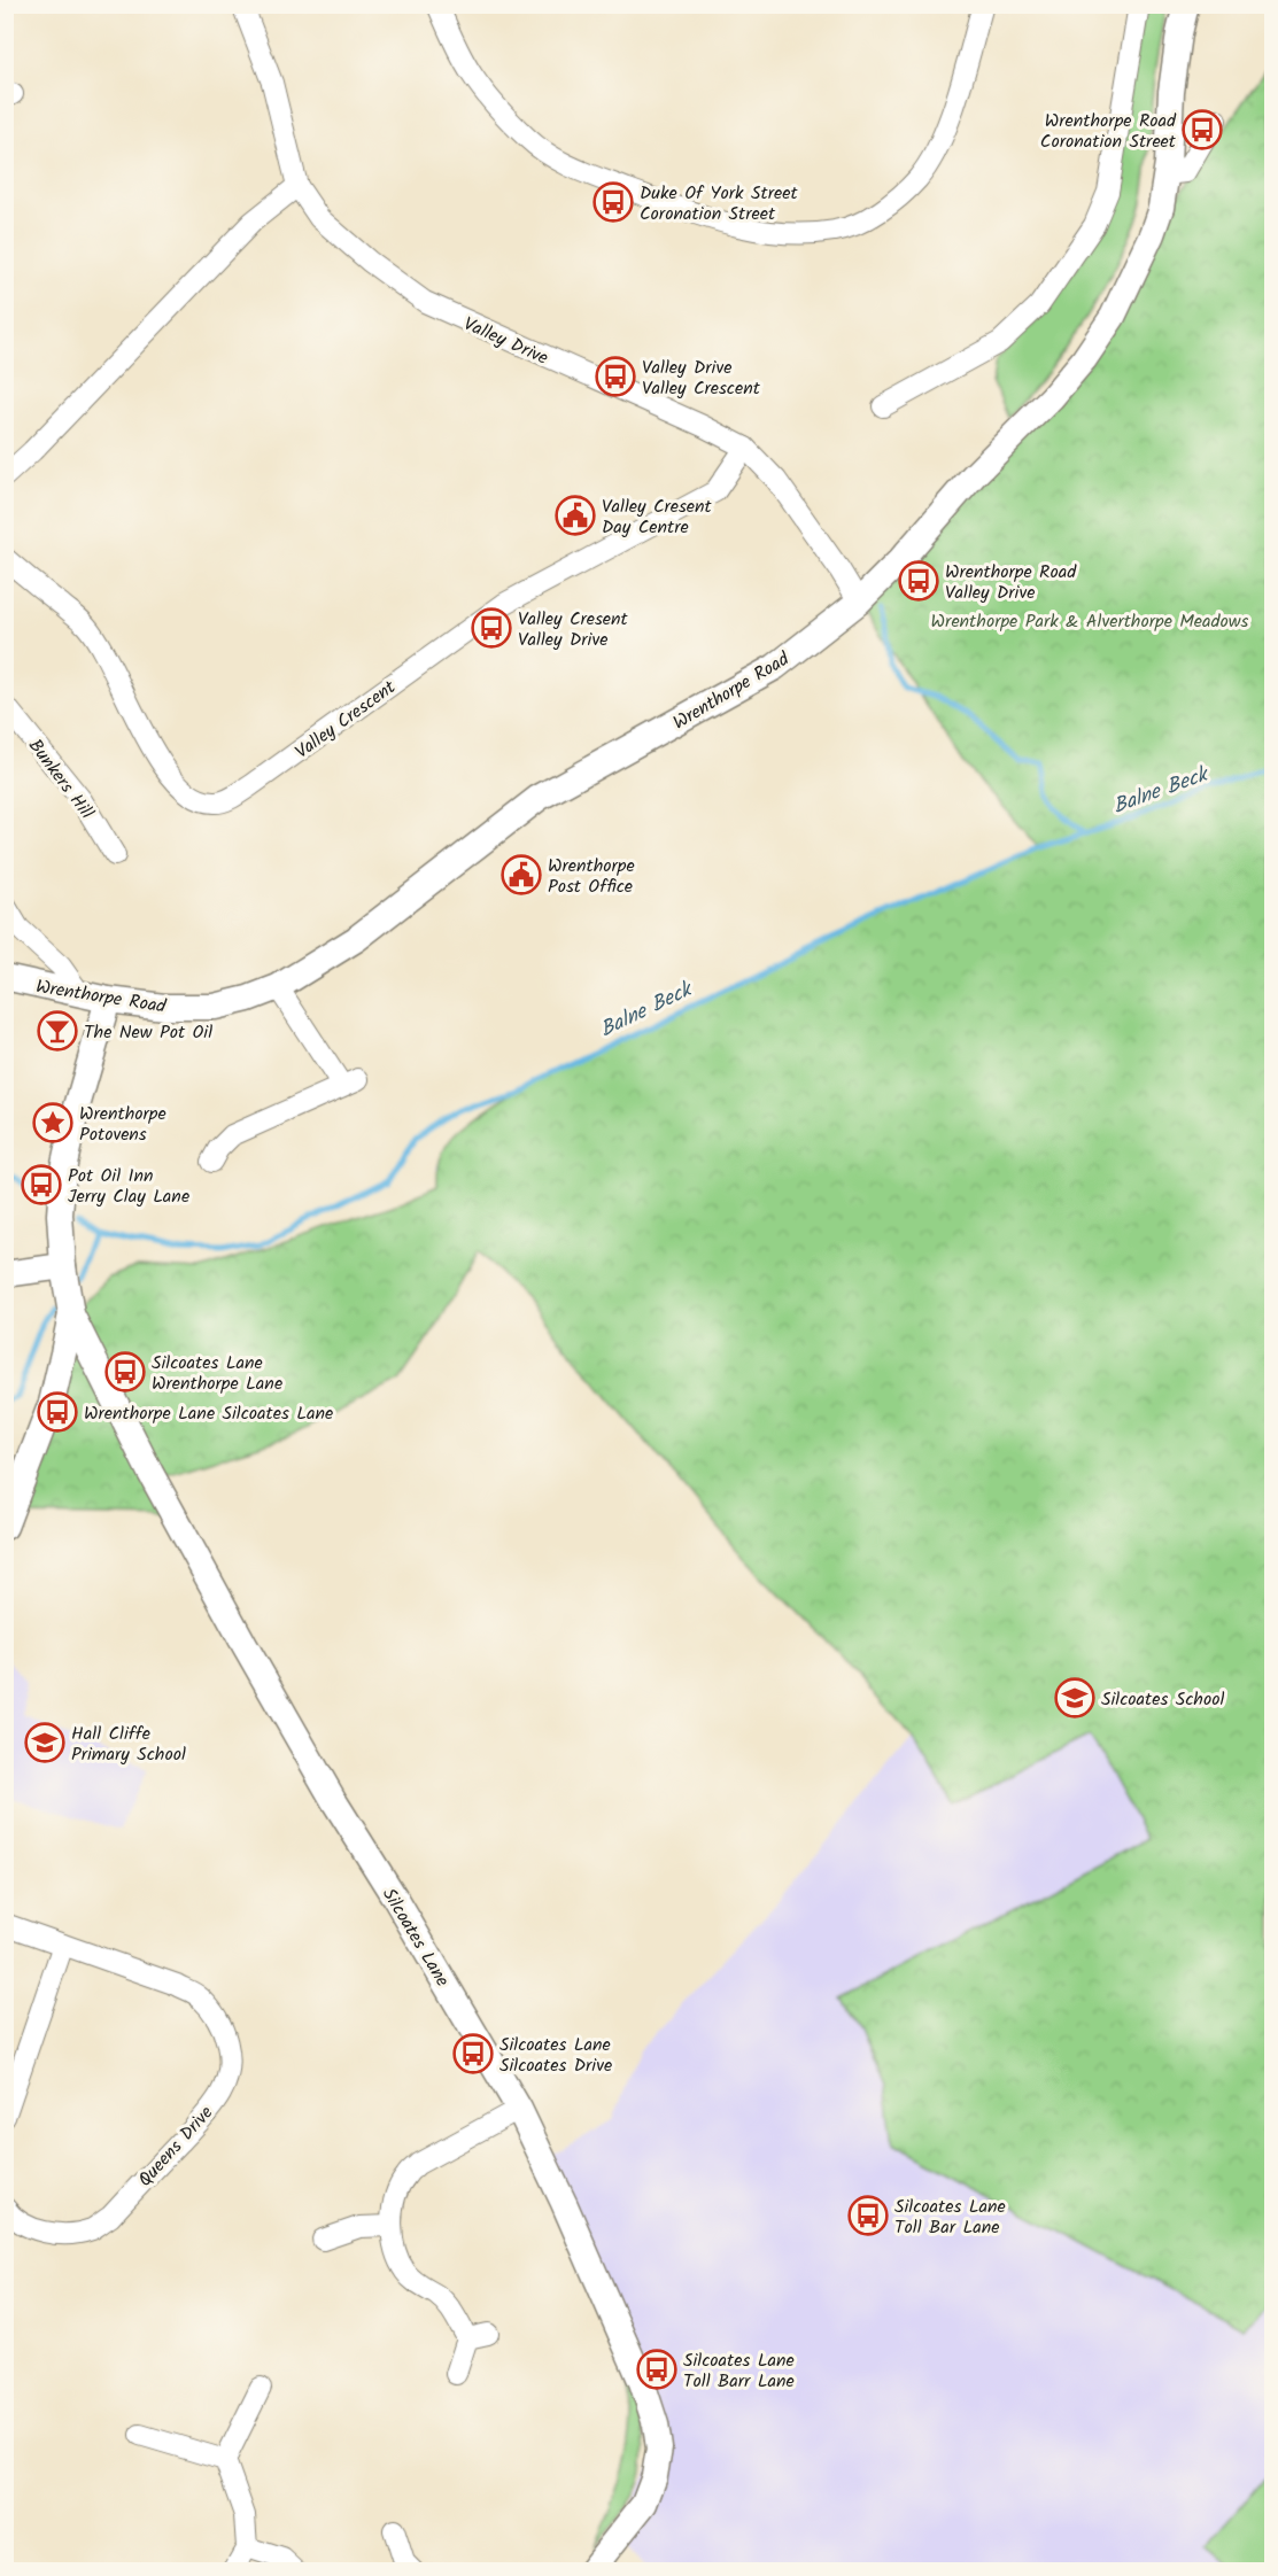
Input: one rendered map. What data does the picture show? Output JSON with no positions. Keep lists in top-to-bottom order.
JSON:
{
  "streets": {
    "street": [
      "Valley Drive",
      "Wrenthorpe Road",
      "Valley Crescent",
      "Bunkers Hill",
      "Silcoates Lane",
      "Queens Drive"
    ]
  },
  "crossings": [
    ["Valley Drive", "Wrenthorpe Road"],
    ["Valley Drive", "Valley Crescent"]
  ],
  "water": ["Balne Beck"],
  "parks": ["Wrenthorpe Park & Alverthorpe Meadows"],
  "places": {
    "bus stop": [
      "Wrenthorpe Road Coronation Street",
      "Duke Of York Street Coronation Street",
      "Valley Drive Valley Crescent",
      "Wrenthorpe Road Valley Drive",
      "Valley Cresent Valley Drive",
      "Pot Oil Inn Jerry Clay Lane",
      "Silcoates Lane Wrenthorpe Lane",
      "Wrenthorpe Lane Silcoates Lane",
      "Silcoates Lane Silcoates Drive",
      "Silcoates Lane Toll Bar Lane",
      "Silcoates Lane Toll Barr Lane"
    ],
    "public building": ["Valley Cresent Day Centre", "Wrenthorpe Post Office"],
    "bar": ["The New Pot Oil"],
    "place": ["Wrenthorpe Potovens"],
    "school or university": ["Silcoates School", "Hall Cliffe Primary School"]
  }
}
